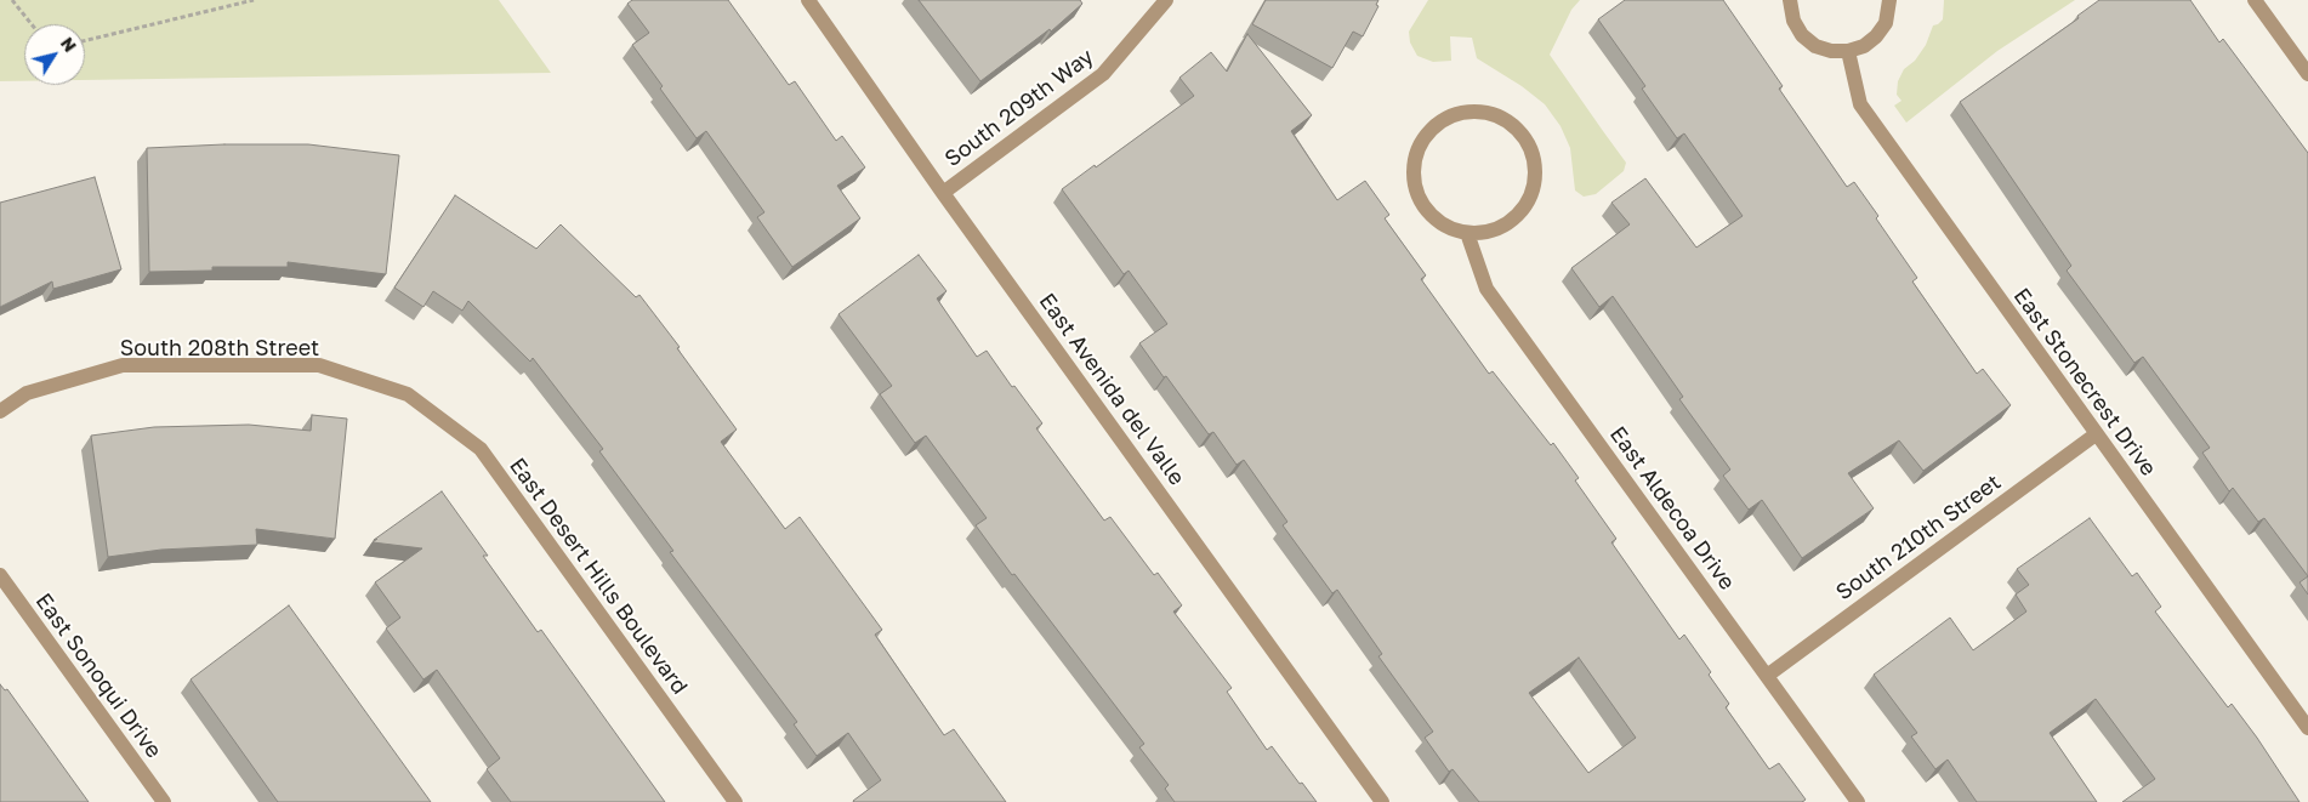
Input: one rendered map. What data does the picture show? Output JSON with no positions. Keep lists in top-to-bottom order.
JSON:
{
  "streets": {
    "street": [
      "South 209th Way",
      "South 208th Street",
      "East Stonecrest Drive",
      "East Avenida del Valle",
      "East Aldecoa Drive",
      "South 210th Street",
      "East Desert Hills Boulevard",
      "East Sonoqui Drive"
    ]
  },
  "crossings": [
    ["South 209th Way", "East Avenida del Valle"],
    ["South 208th Street", "East Desert Hills Boulevard"],
    ["East Stonecrest Drive", "South 210th Street"],
    ["East Aldecoa Drive", "South 210th Street"]
  ],
  "north": "top right"
}
